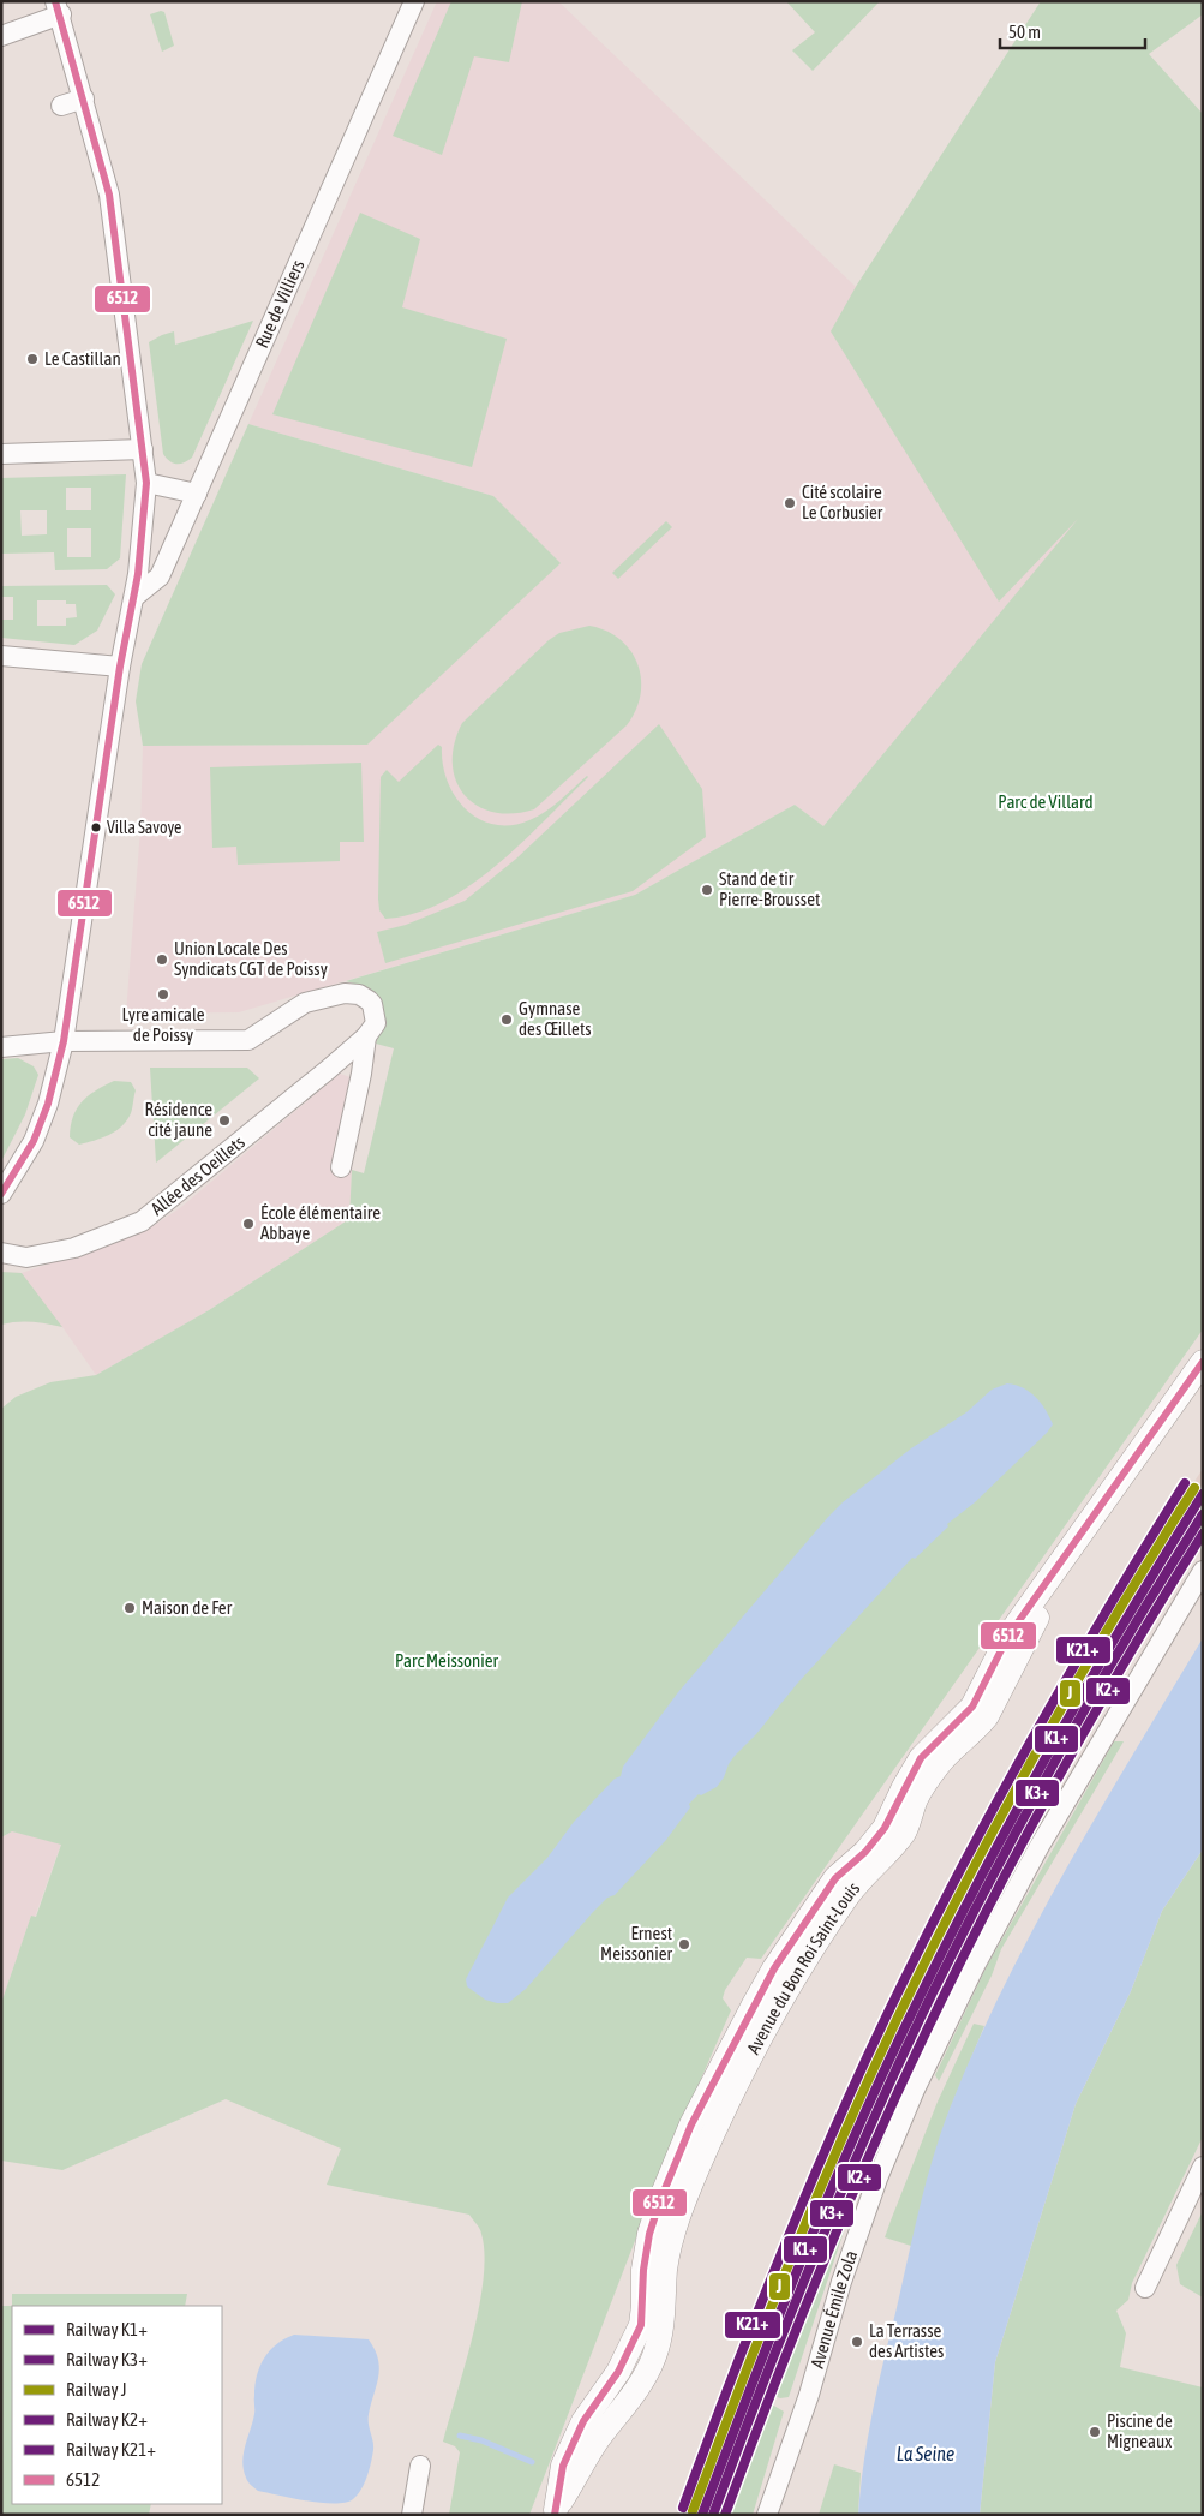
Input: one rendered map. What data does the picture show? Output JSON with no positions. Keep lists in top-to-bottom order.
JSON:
{
  "streets": {
    "main road": ["Avenue du Bon Roi Saint-Louis"],
    "street": ["Rue de Villiers", "Allée des Oeillets", "Avenue Émile Zola"]
  },
  "water": ["La Seine"],
  "parks": ["Parc de Villard", "Parc Meissonier"],
  "places": [
    "Le Castillan",
    "Cité scolaire Le Corbusier",
    "Villa Savoye",
    "Stand de tir Pierre-Brousset",
    "Union Locale Des Syndicats CGT de Poissy",
    "Lyre amicale de Poissy",
    "Gymnase des Œillets",
    "Résidence cité jaune",
    "École élémentaire Abbaye",
    "Maison de Fer",
    "Ernest Meissonier",
    "La Terrasse des Artistes",
    "Piscine de Migneaux"
  ],
  "lines": [
    "transit line 6512",
    "rail line K21+",
    "rail line J",
    "rail line K1+",
    "rail line K3+",
    "rail line K2+"
  ],
  "legend": [
    "Railway K1+",
    "Railway K3+",
    "Railway J",
    "Railway K2+",
    "Railway K21+",
    "6512"
  ],
  "scale_bar": "50 m"
}
